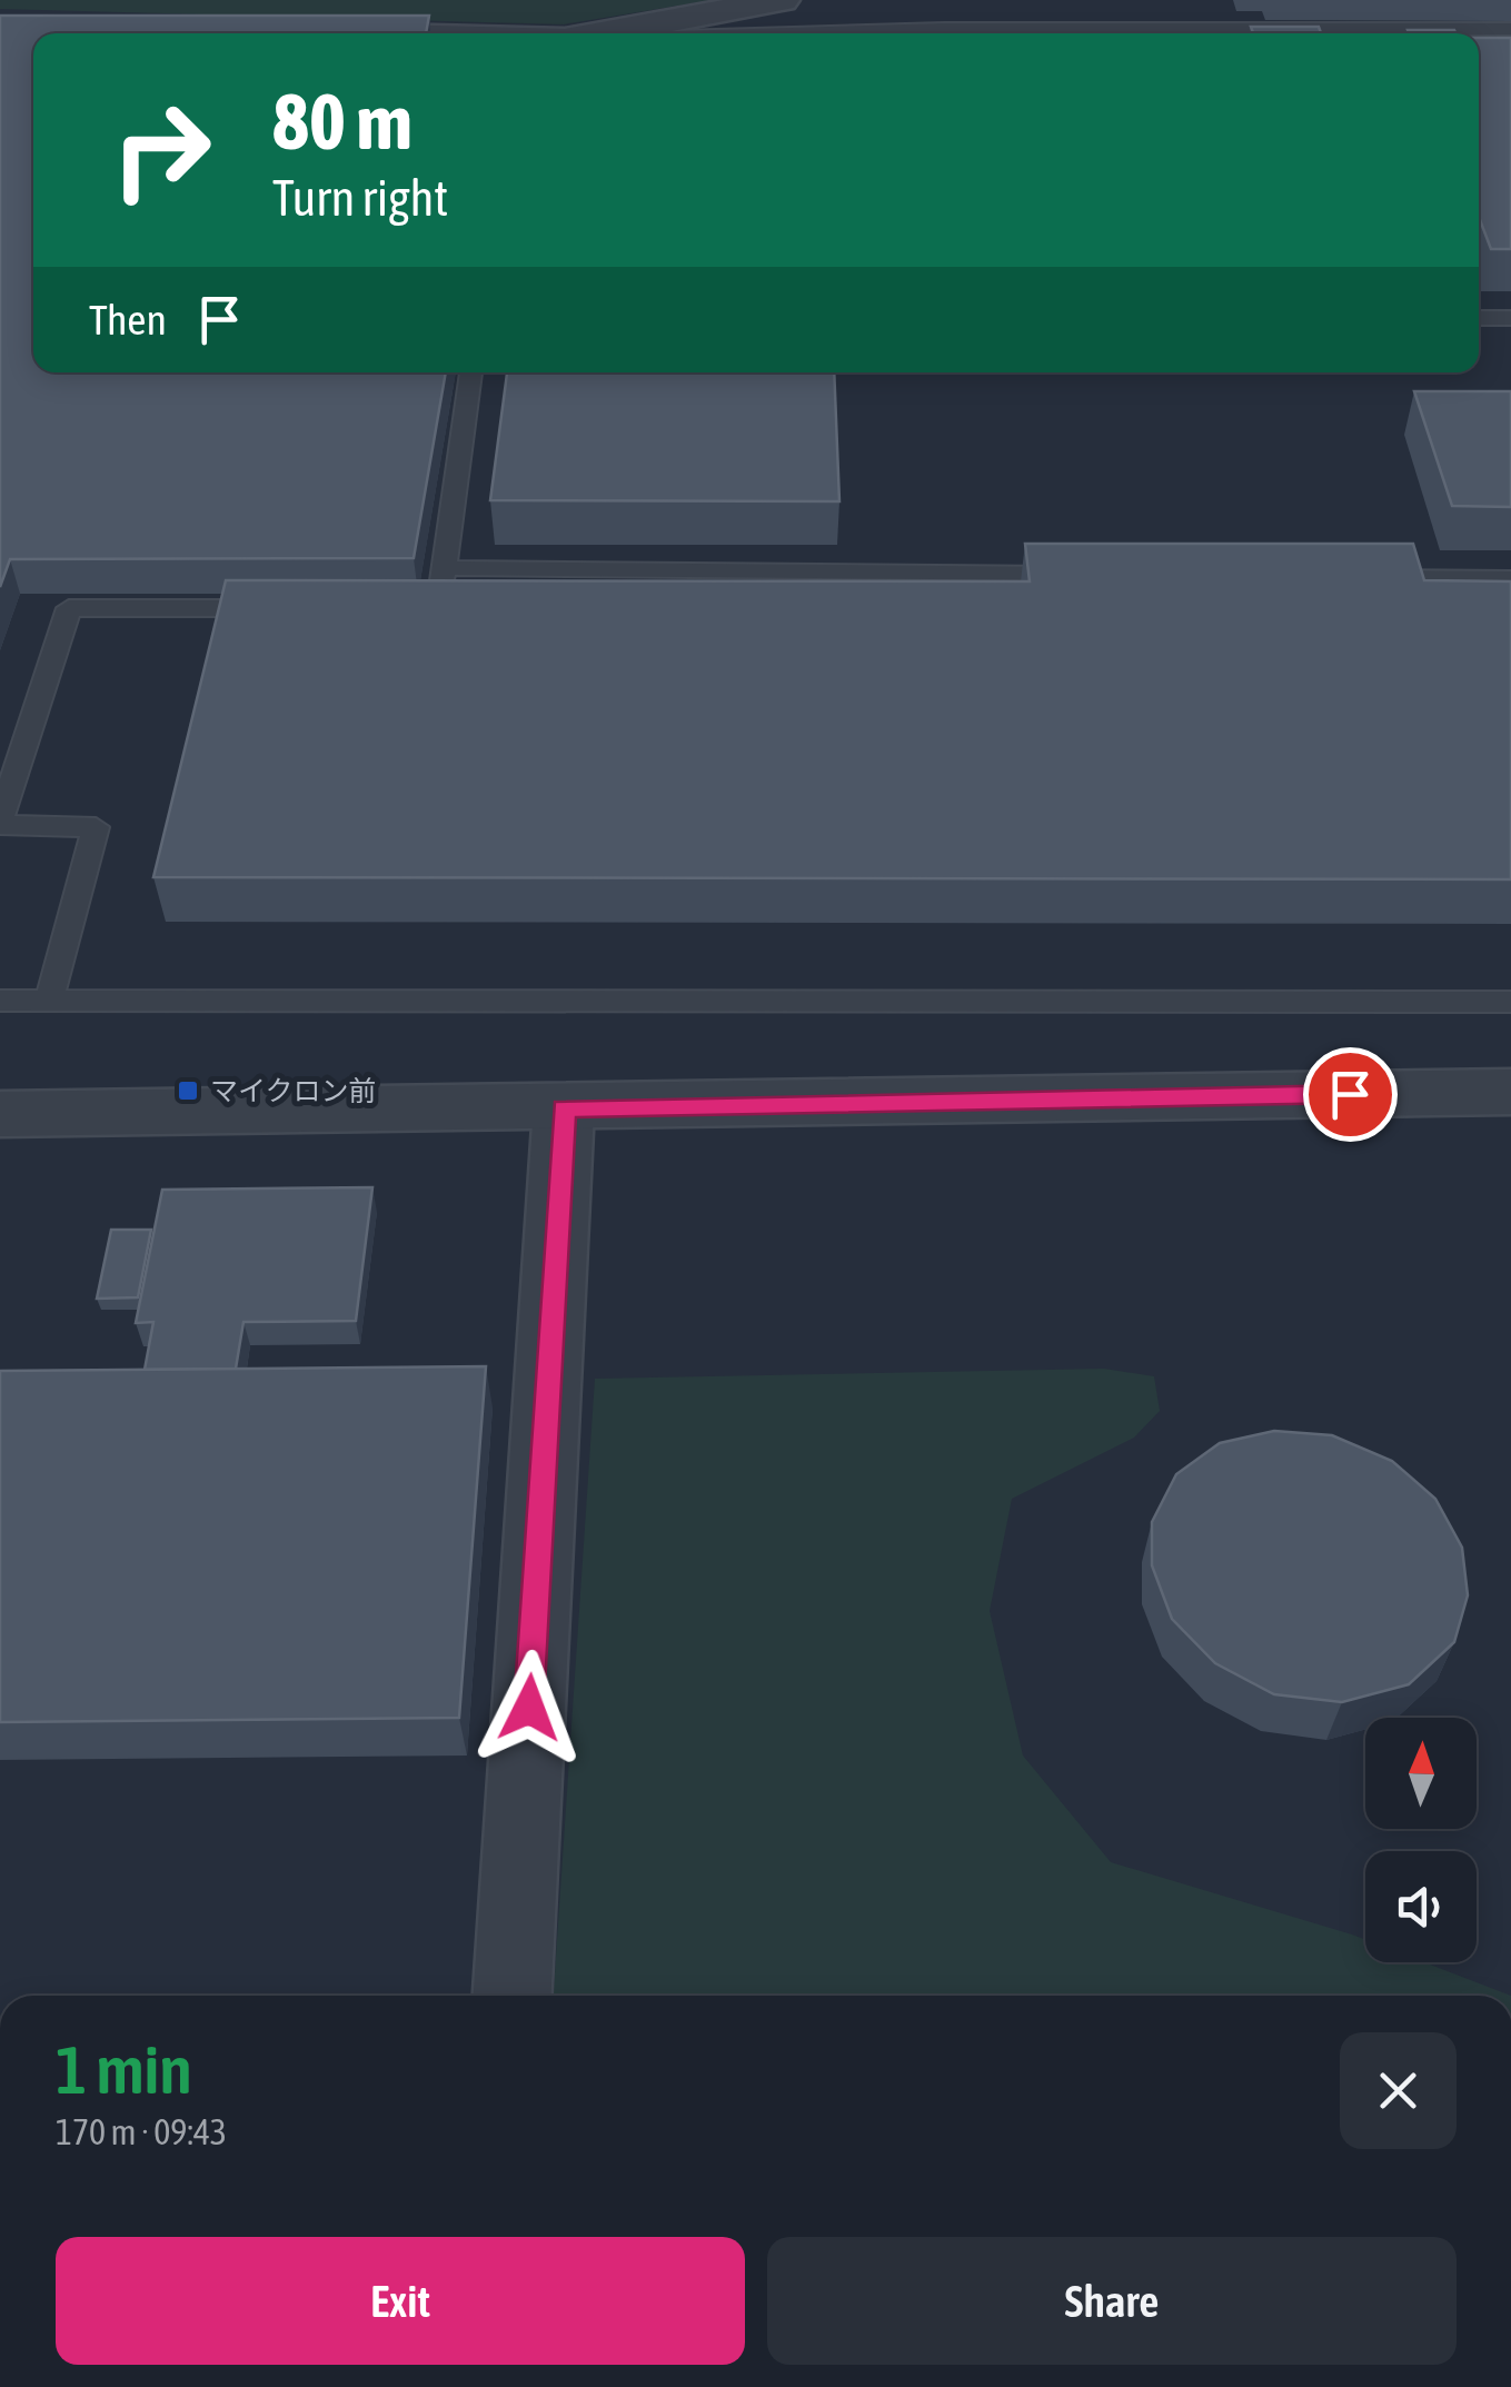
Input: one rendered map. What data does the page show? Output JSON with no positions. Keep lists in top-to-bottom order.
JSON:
{
  "places": {
    "transit": ["マイクロン前"]
  },
  "north": "top",
  "page": {
    "turn": ["80 m", "Turn right"],
    "then": "Then",
    "heading": ["1 min", "170 m · 09:43"],
    "buttons": ["Exit", "Share"]
  }
}
